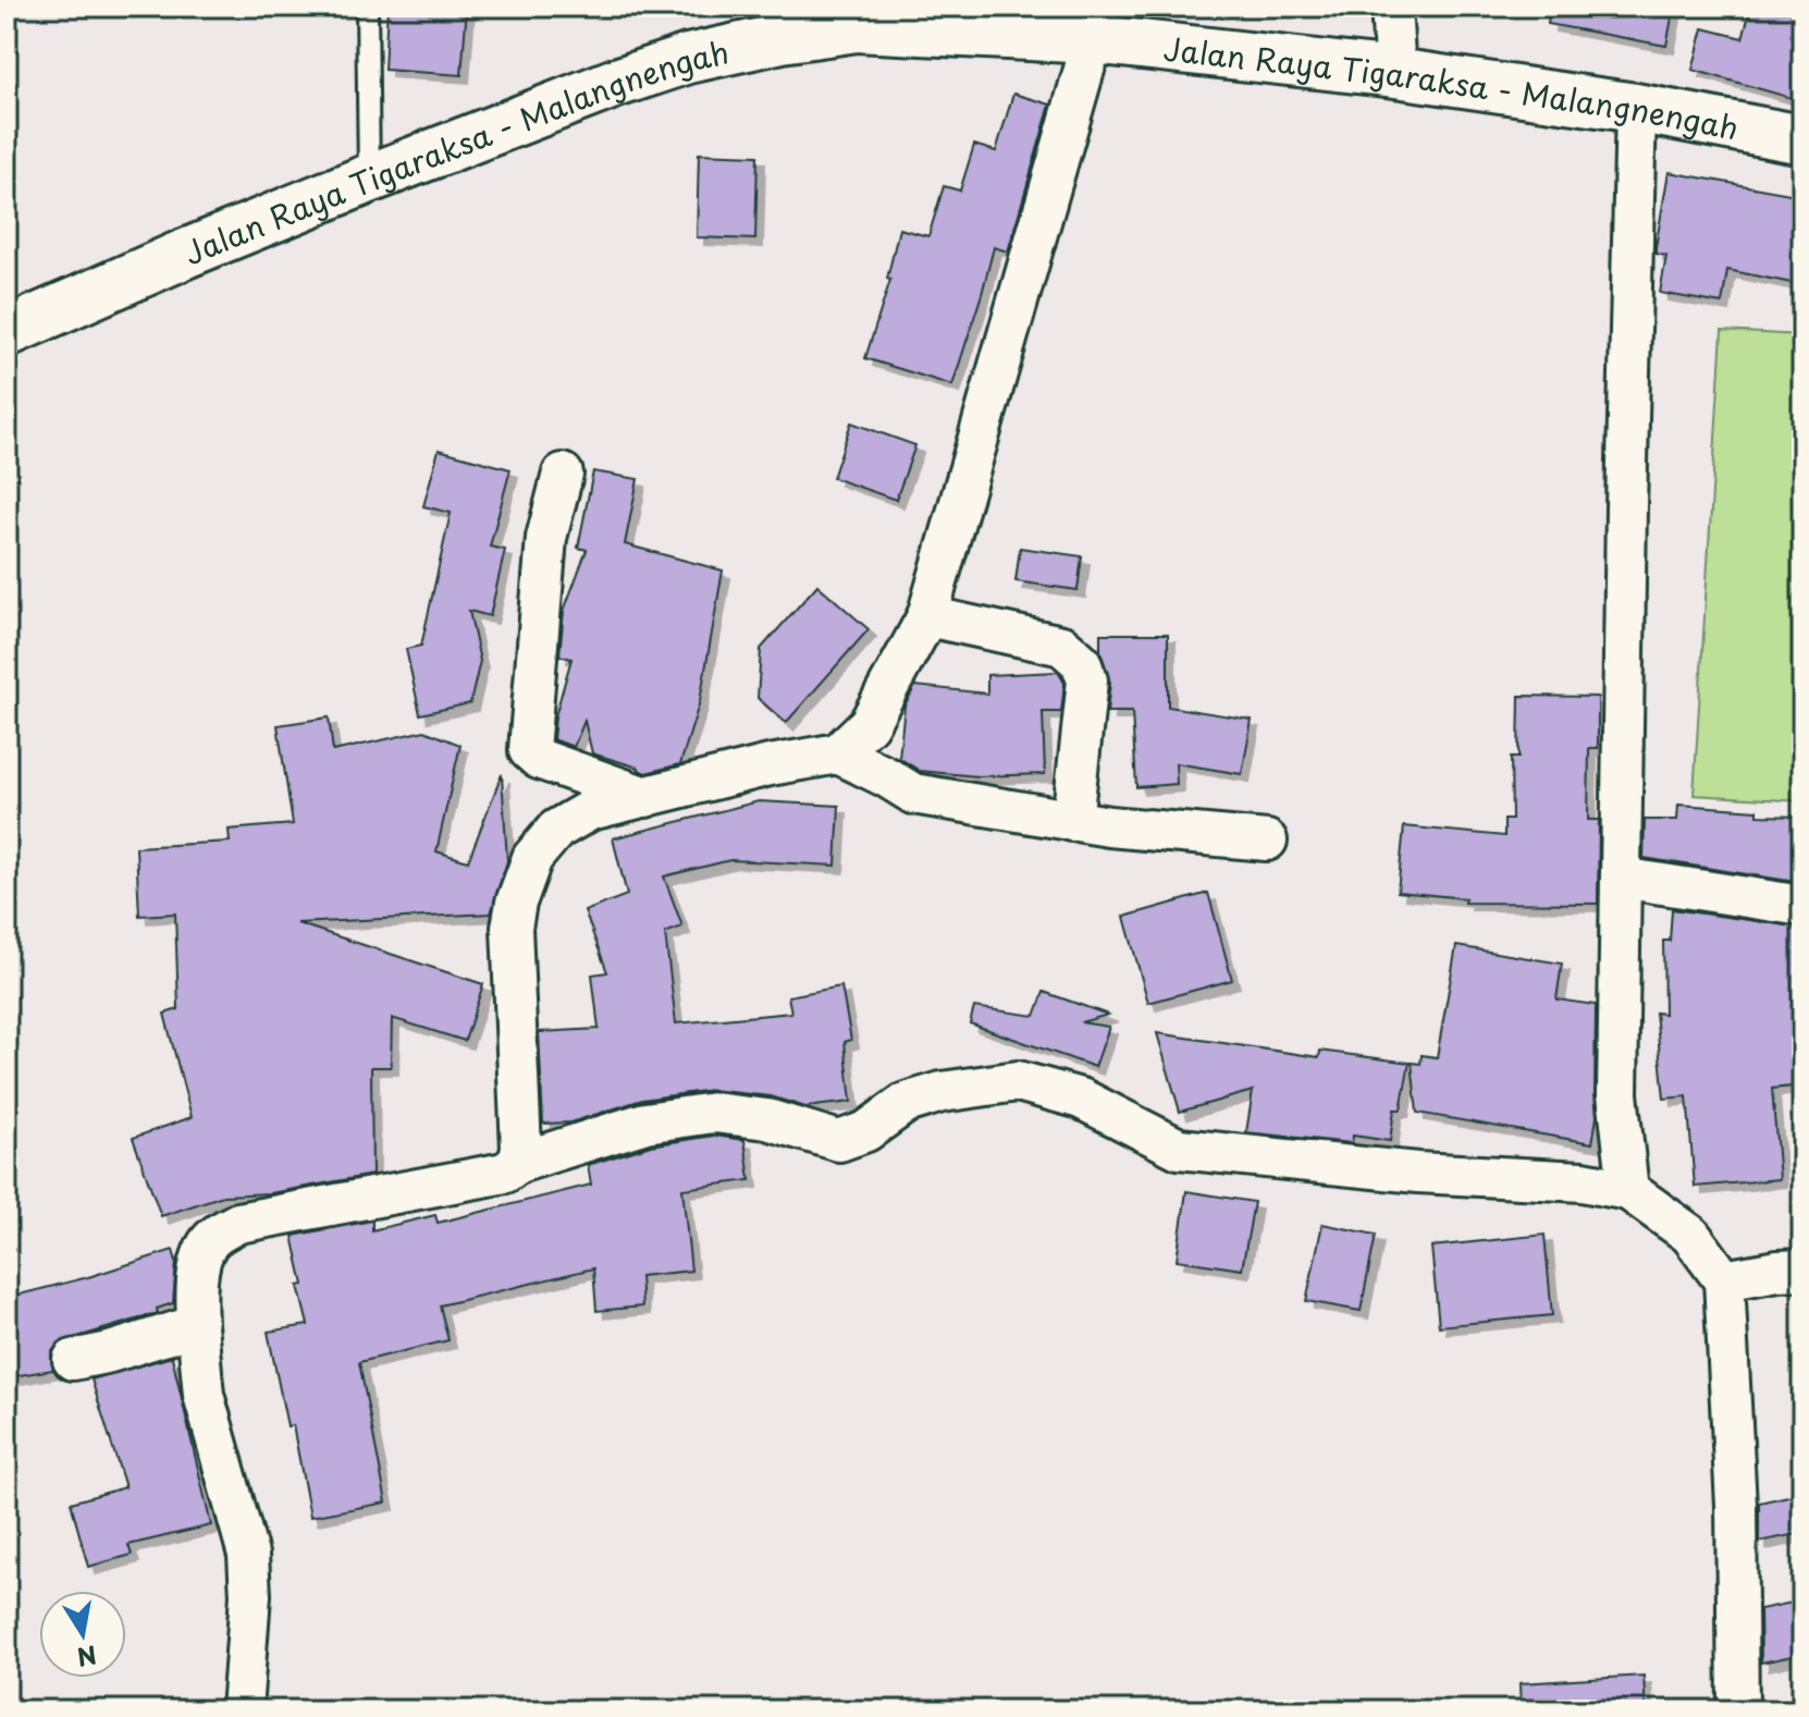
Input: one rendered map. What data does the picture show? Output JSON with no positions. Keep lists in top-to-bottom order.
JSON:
{
  "streets": {
    "main road": ["Jalan Raya Tigaraksa - Malangnengah"]
  },
  "north": "bottom"
}
